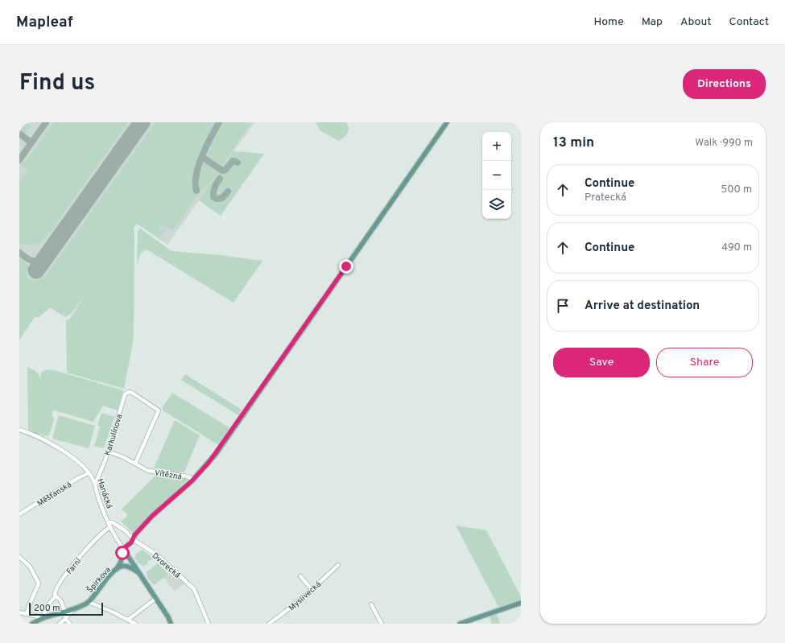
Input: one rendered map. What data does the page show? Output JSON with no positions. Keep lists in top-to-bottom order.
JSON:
{
  "streets": {
    "main road": ["Hanácká", "Špirkova"],
    "street": [
      "Karkulínova",
      "Vítězná",
      "Měšťanská",
      "Dvorecká",
      "Farní",
      "Myslivecká"
    ]
  },
  "crossings": [
    ["Karkulínova", "Vítězná"],
    ["Karkulínova", "Hanácká"],
    ["Měšťanská", "Hanácká"],
    ["Hanácká", "Dvorecká"],
    ["Hanácká", "Farní"]
  ],
  "scale_bar": "200 m",
  "page": {
    "header": "Mapleaf",
    "nav": [
      "Home",
      "Map",
      "About",
      "Contact"
    ],
    "title": "Find us",
    "buttons": [
      "Directions",
      ["Save", "Share"]
    ],
    "heading": ["13 min", "Walk · 990 m"],
    "map_buttons": ["+", "−"],
    "list": [
      ["Continue", "Pratecká", "500 m"],
      ["Continue", "490 m"],
      "Arrive at destination"
    ],
    "scale": "200 m"
  }
}
